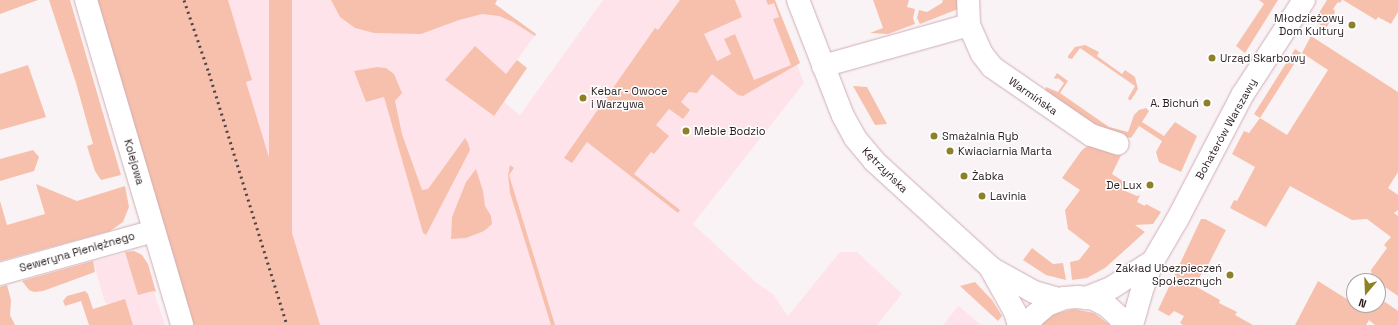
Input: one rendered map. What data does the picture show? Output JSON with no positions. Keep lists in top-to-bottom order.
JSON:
{
  "streets": {
    "street": [
      "Warmińska",
      "Bohaterów Warszawy",
      "Kolejowa",
      "Kętrzyńska",
      "Seweryna Pieniężnego"
    ]
  },
  "crossings": [
    ["Kolejowa", "Seweryna Pieniężnego"]
  ],
  "places": [
    "Młodzieżowy Dom Kultury",
    "Urząd Skarbowy",
    "Kebar - Owoce i Warzywa",
    "A. Bichuń",
    "Meble Bodzio",
    "Smażalnia Ryb",
    "Kwiaciarnia Marta",
    "Żabka",
    "De Lux",
    "Lavinia",
    "Zakład Ubezpieczeń Społecznych"
  ],
  "north": "bottom"
}
